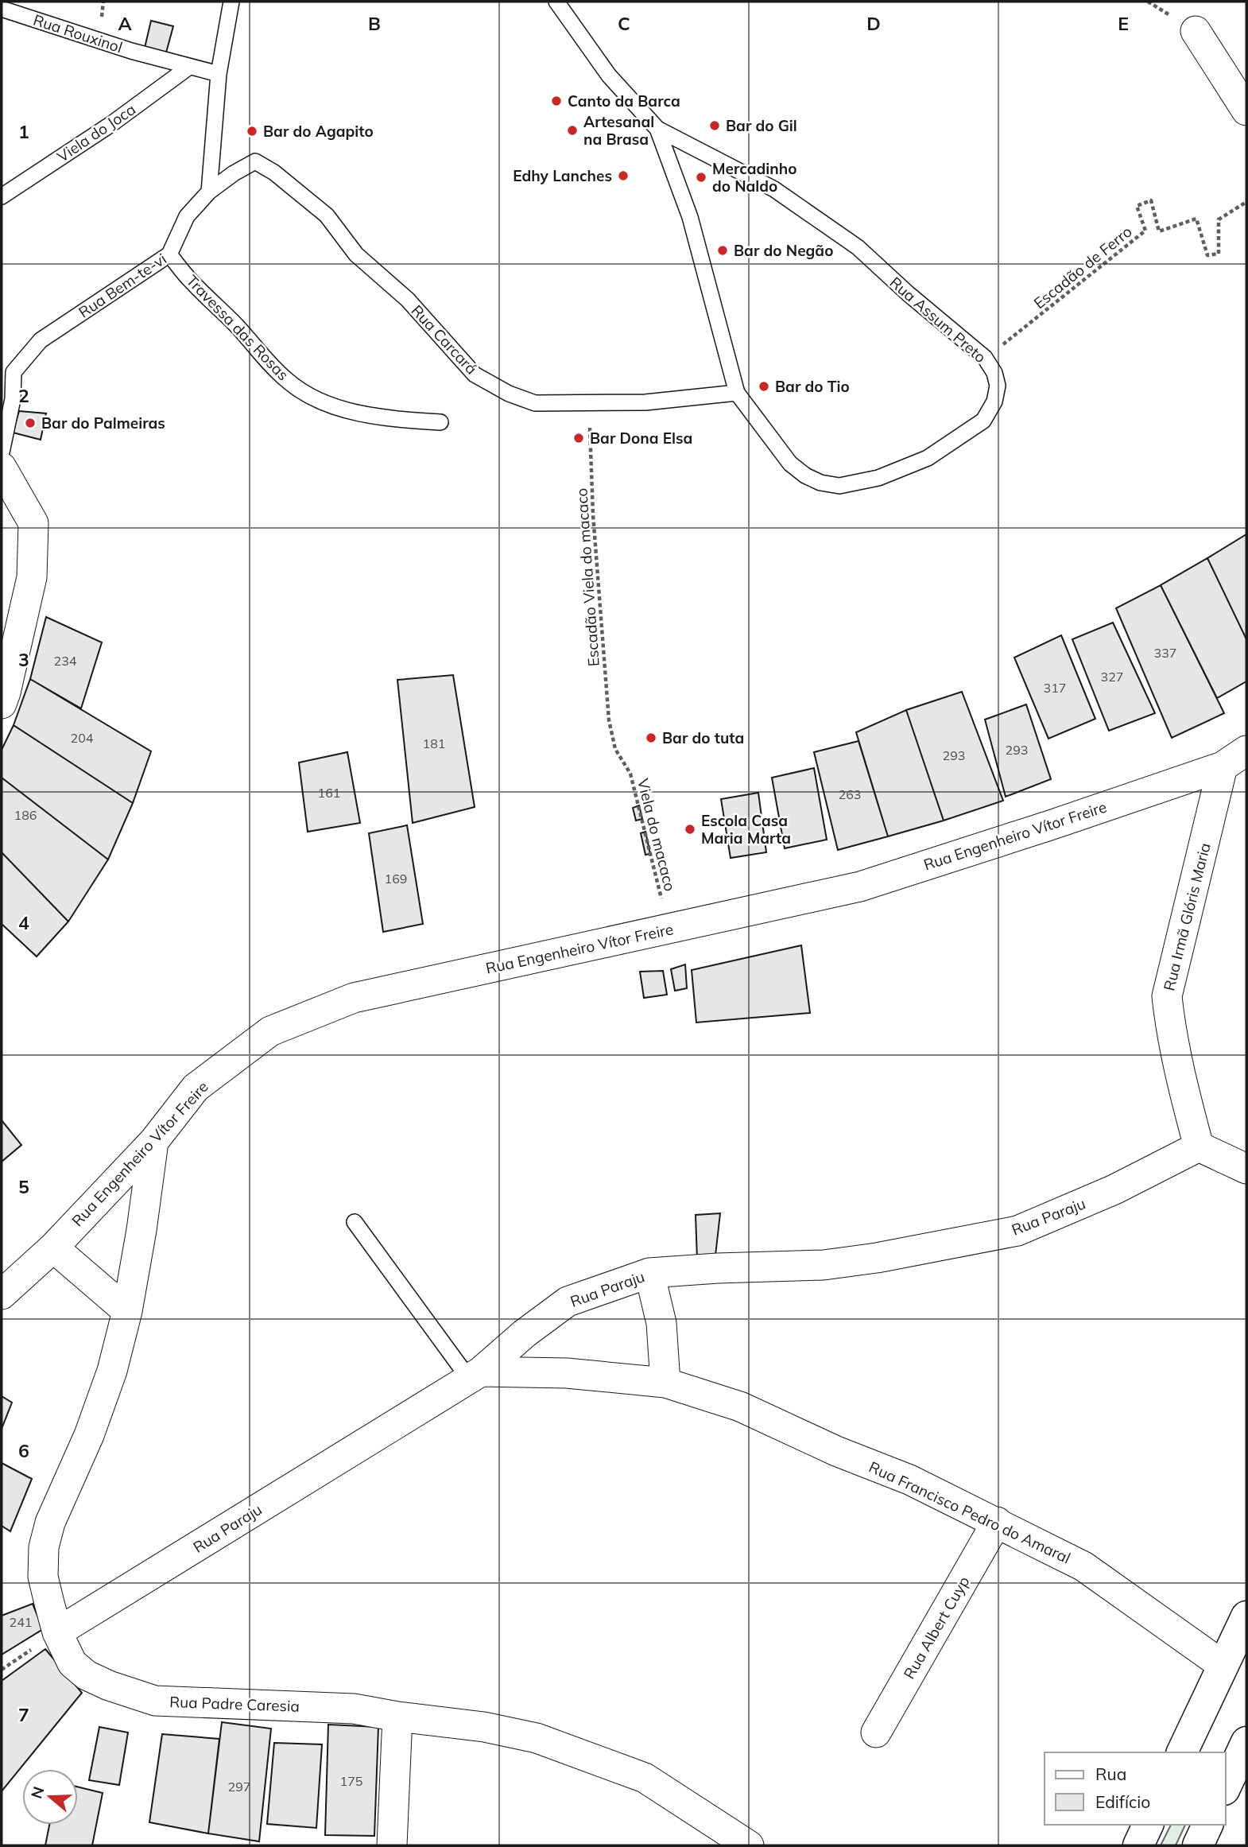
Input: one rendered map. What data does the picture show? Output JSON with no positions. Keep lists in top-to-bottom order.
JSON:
{
  "streets": {
    "street": [
      "Rua Engenheiro Vítor Freire",
      "Rua Irmã Glóris Maria",
      "Rua Paraju",
      "Rua Francisco Pedro do Amaral",
      "Rua Albert Cuyp",
      "Rua Padre Caresia"
    ],
    "lane": [
      "Rua Rouxinol",
      "Viela do Joca",
      "Rua Bem-te-vi",
      "Rua Assum Preto",
      "Travessa das Rosas",
      "Rua Carcará"
    ],
    "path": ["Escadão de Ferro", "Escadão Viela do macaco", "Viela do macaco"]
  },
  "crossings": [
    ["Rua Rouxinol", "Viela do Joca"],
    ["Escadão de Ferro", "Rua Assum Preto"],
    ["Rua Bem-te-vi", "Travessa das Rosas"],
    ["Rua Bem-te-vi", "Rua Carcará"],
    ["Rua Assum Preto", "Rua Carcará"],
    ["Rua Carcará", "Escadão Viela do macaco"],
    ["Escadão Viela do macaco", "Viela do macaco"],
    ["Viela do macaco", "Rua Engenheiro Vítor Freire"],
    ["Rua Engenheiro Vítor Freire", "Rua Irmã Glóris Maria"],
    ["Rua Engenheiro Vítor Freire", "Rua Padre Caresia"],
    ["Rua Irmã Glóris Maria", "Rua Paraju"],
    ["Rua Paraju", "Rua Francisco Pedro do Amaral"],
    ["Rua Paraju", "Rua Padre Caresia"],
    ["Rua Francisco Pedro do Amaral", "Rua Albert Cuyp"]
  ],
  "places": [
    "Canto da Barca",
    "Bar do Gil",
    "Artesanal na Brasa",
    "Bar do Agapito",
    "Edhy Lanches",
    "Mercadinho do Naldo",
    "Bar do Negão",
    "Bar do Tio",
    "Bar do Palmeiras",
    "Bar Dona Elsa",
    "Bar do tuta",
    "Escola Casa Maria Marta"
  ],
  "house_numbers": [
    "337",
    "234",
    "327",
    "317",
    "204",
    "181",
    "293",
    "293",
    "161",
    "263",
    "186",
    "169",
    "241",
    "175",
    "297"
  ],
  "legend": ["Rua", "Edifício"],
  "north": "left",
  "grid": {
    "columns": [
      "A",
      "B",
      "C",
      "D",
      "E"
    ],
    "rows": [
      "1",
      "2",
      "3",
      "4",
      "5",
      "6",
      "7"
    ]
  }
}
